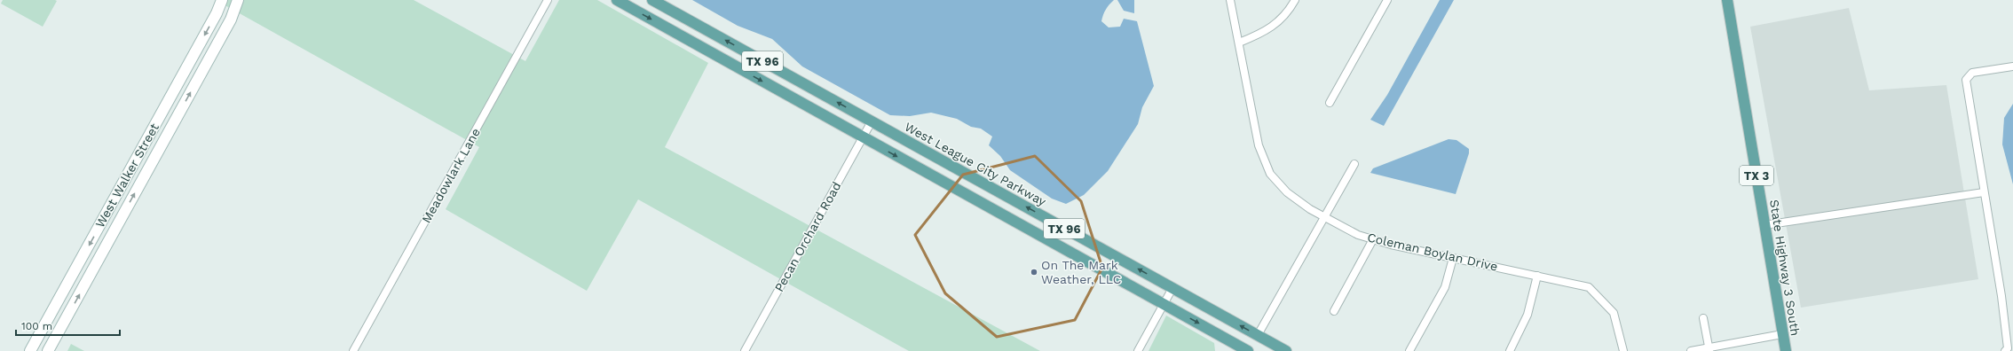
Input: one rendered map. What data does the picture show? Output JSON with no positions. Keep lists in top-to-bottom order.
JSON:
{
  "streets": {
    "main road": [
      "TX 96",
      "West League City Parkway",
      "TX 3",
      "State Highway 3 South"
    ],
    "street": [
      "West Walker Street",
      "Meadowlark Lane",
      "Pecan Orchard Road",
      "Coleman Boylan Drive"
    ]
  },
  "crossings": [
    ["TX 96", "Pecan Orchard Road"],
    ["West League City Parkway", "Pecan Orchard Road"]
  ],
  "places": ["On The Mark Weather, LLC"],
  "scale_bar": "100 m"
}
